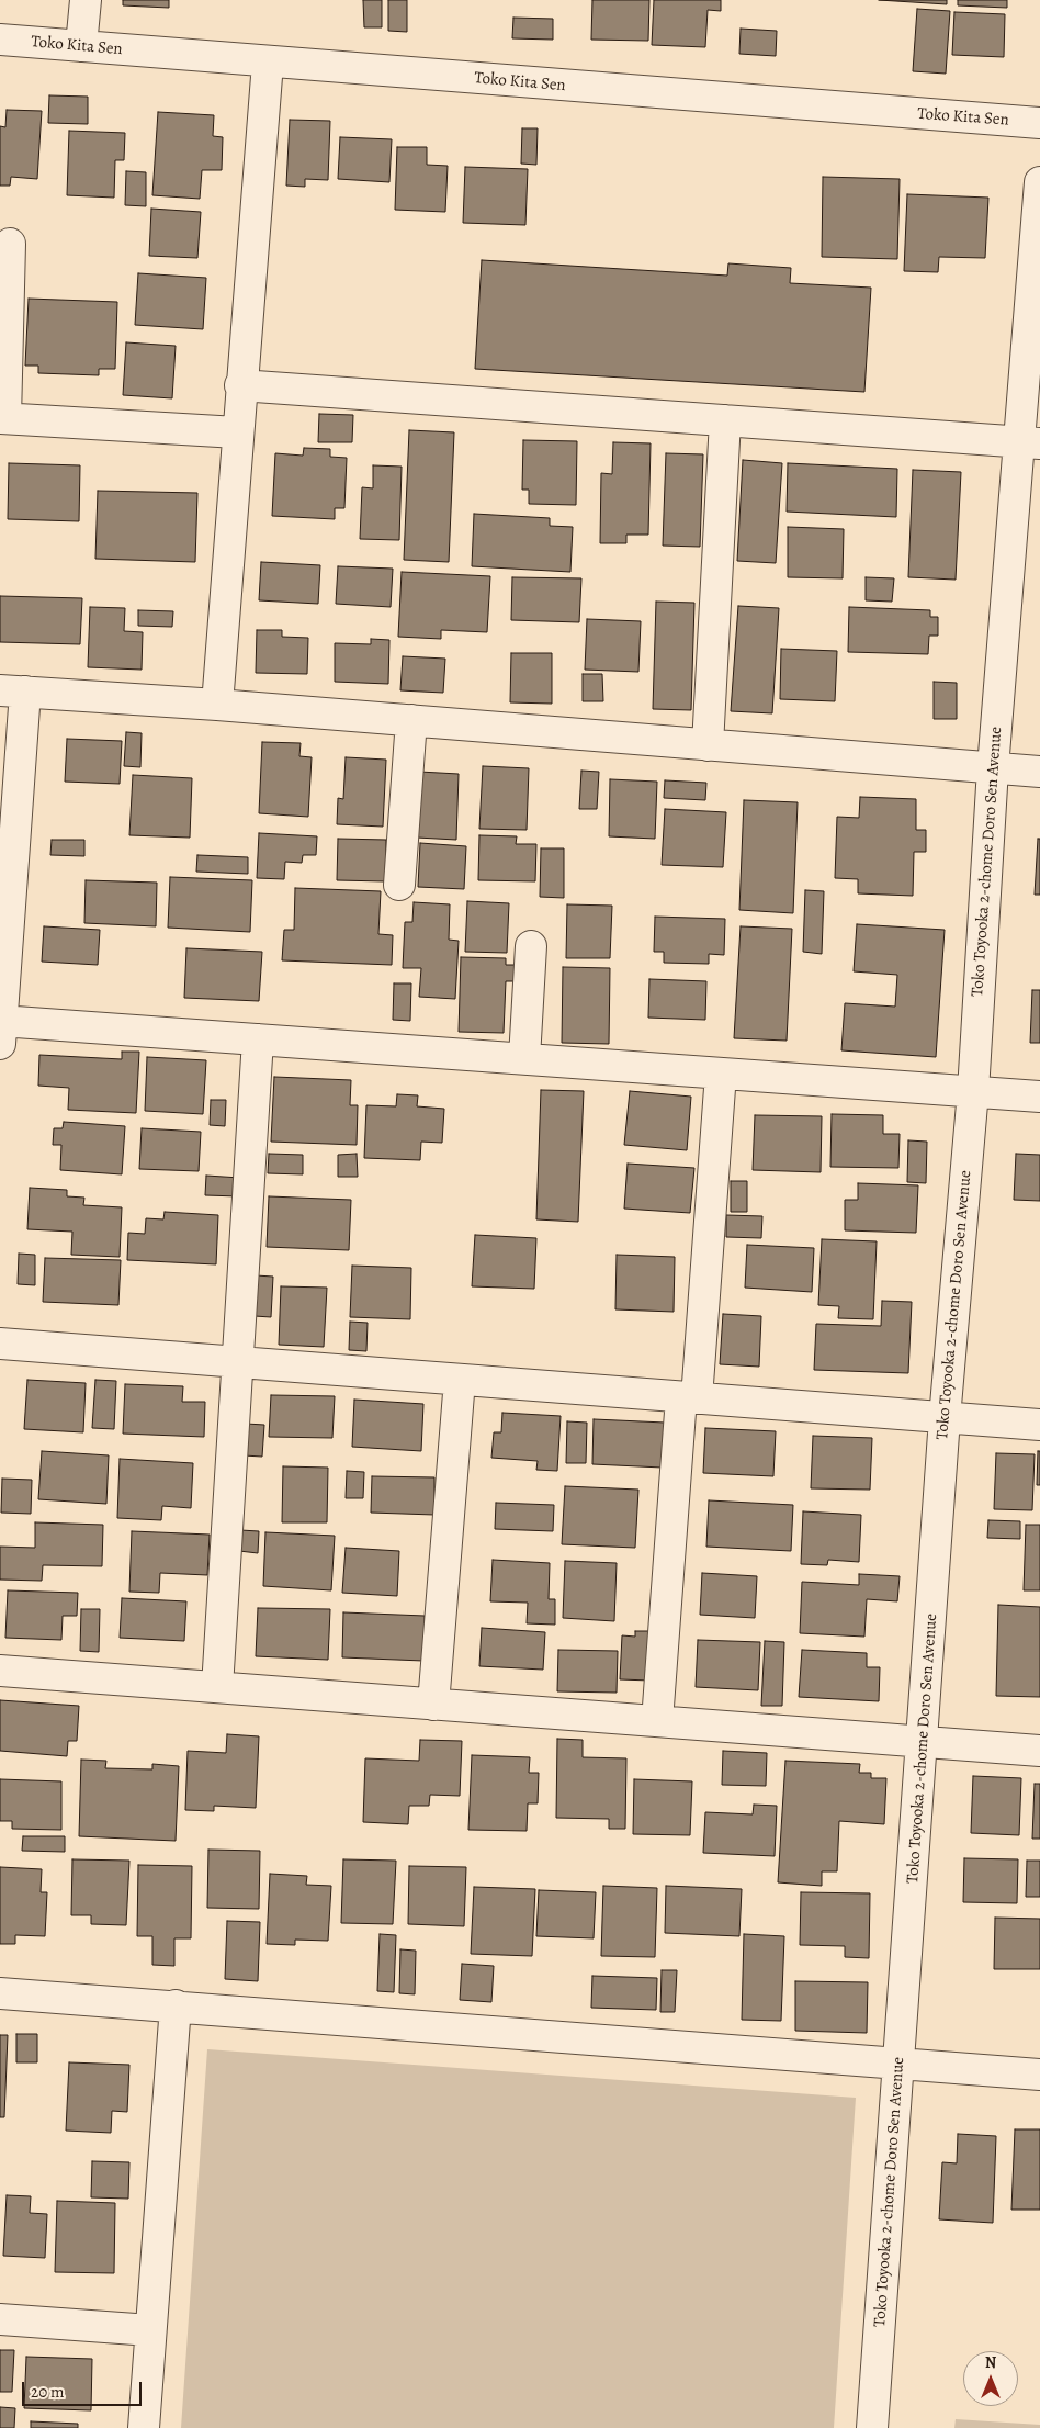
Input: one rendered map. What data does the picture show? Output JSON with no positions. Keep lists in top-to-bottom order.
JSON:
{
  "streets": {
    "street": ["Toko Kita Sen", "Toko Toyooka 2-chome Doro Sen Avenue"]
  },
  "scale_bar": "20 m",
  "north": "top"
}
